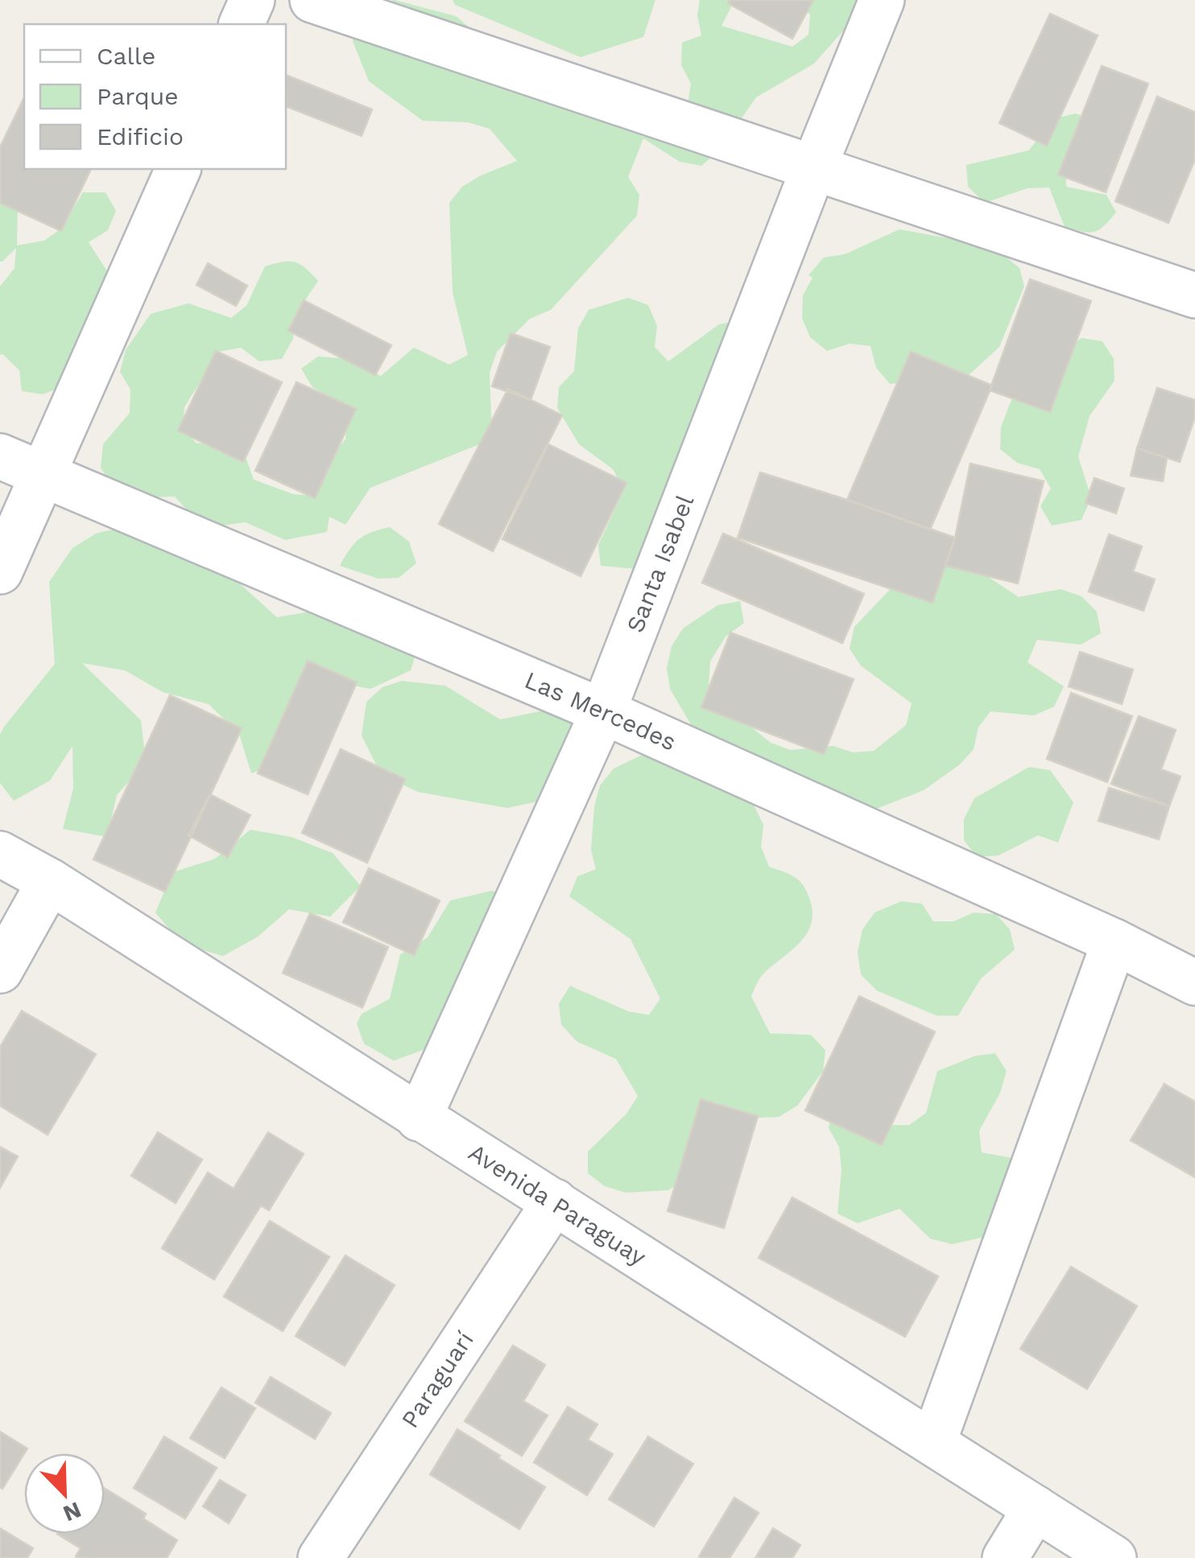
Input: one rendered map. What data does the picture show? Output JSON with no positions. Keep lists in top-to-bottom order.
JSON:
{
  "streets": {
    "street": [
      "Santa Isabel",
      "Las Mercedes",
      "Avenida Paraguay",
      "Paraguarí"
    ]
  },
  "crossings": [
    ["Santa Isabel", "Las Mercedes"],
    ["Santa Isabel", "Avenida Paraguay"],
    ["Avenida Paraguay", "Paraguarí"]
  ],
  "legend": ["Calle", "Parque", "Edificio"],
  "north": "bottom right"
}
